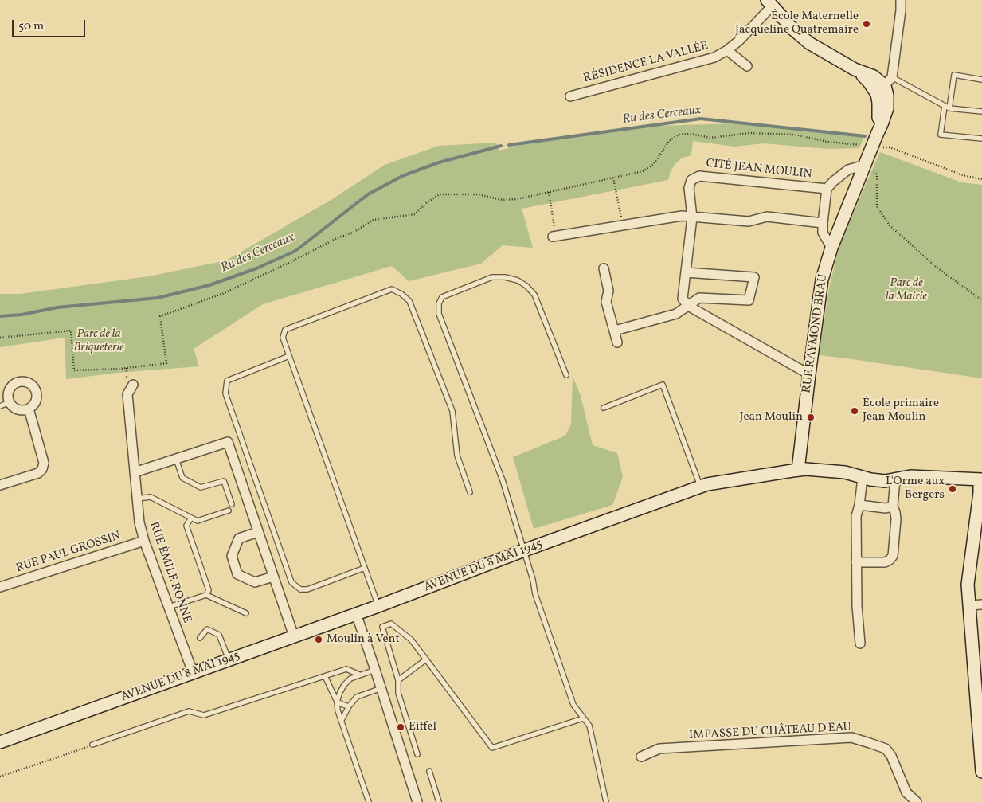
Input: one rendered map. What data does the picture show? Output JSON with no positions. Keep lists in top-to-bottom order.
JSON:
{
  "streets": {
    "street": [
      "RÉSIDENCE LA VALLÉE",
      "CITÉ JEAN MOULIN",
      "RUE RAYMOND BRAU",
      "RUE PAUL GROSSIN",
      "AVENUE DU 8 MAI 1945",
      "RUE ÉMILE RONNE",
      "IMPASSE DU CHÂTEAU D'EAU"
    ]
  },
  "crossings": [
    ["RÉSIDENCE LA VALLÉE", "RUE RAYMOND BRAU"],
    ["CITÉ JEAN MOULIN", "RUE RAYMOND BRAU"],
    ["RUE RAYMOND BRAU", "AVENUE DU 8 MAI 1945"],
    ["RUE PAUL GROSSIN", "RUE ÉMILE RONNE"],
    ["AVENUE DU 8 MAI 1945", "RUE ÉMILE RONNE"]
  ],
  "water": ["Ru des Cerceaux"],
  "parks": ["Parc de la Mairie", "Parc de la Briqueterie"],
  "places": [
    "École Maternelle Jacqueline Quatremaire",
    "École primaire Jean Moulin",
    "Jean Moulin",
    "L'Orme aux Bergers",
    "Moulin à Vent",
    "Eiffel"
  ],
  "scale_bar": "50 m"
}
